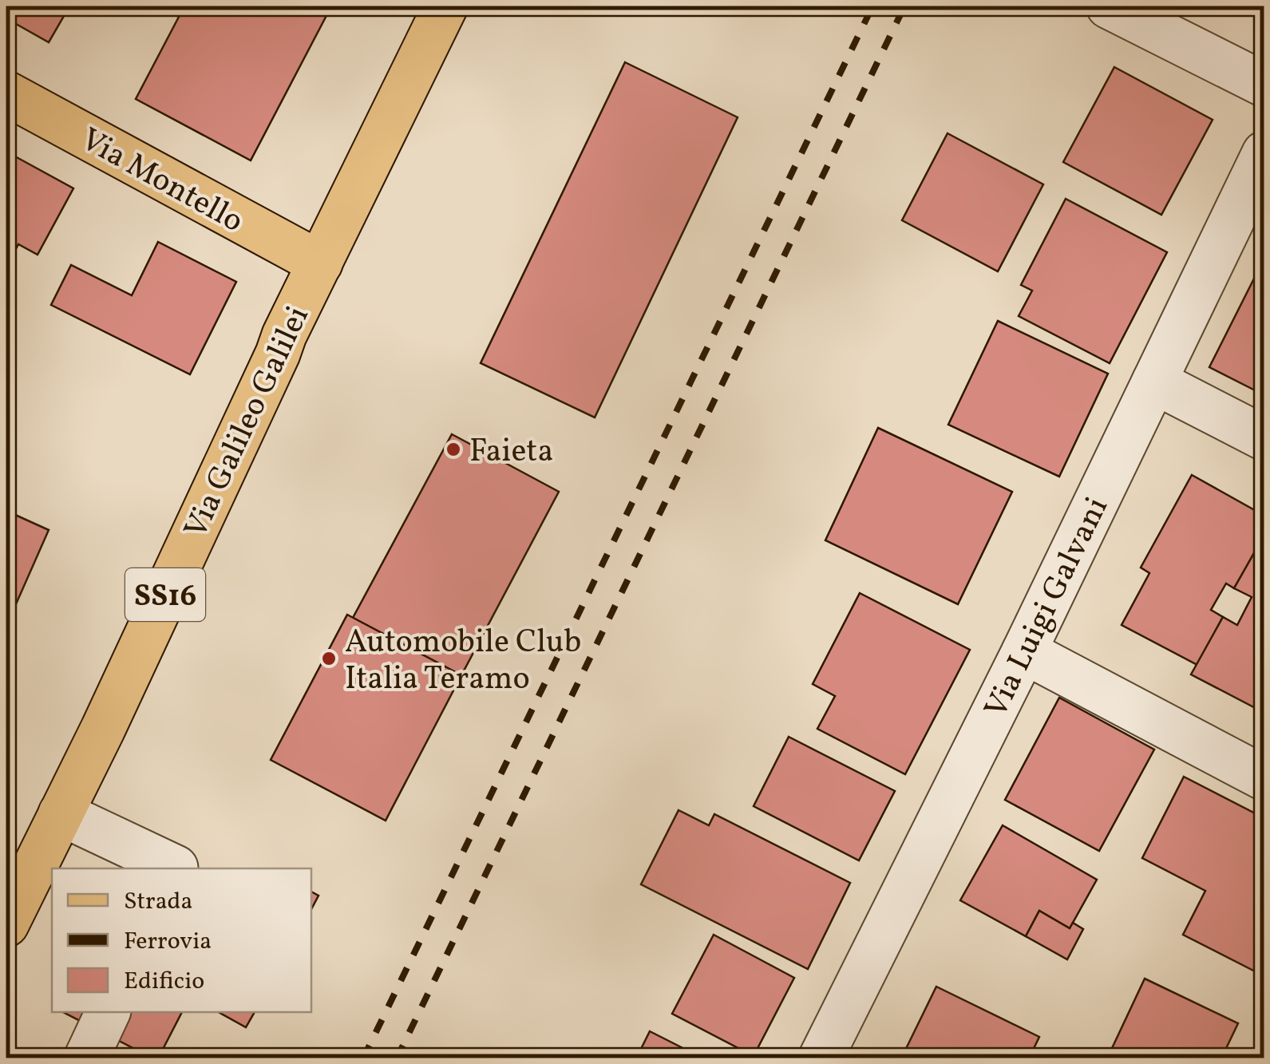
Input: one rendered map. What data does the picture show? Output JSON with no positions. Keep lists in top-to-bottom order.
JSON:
{
  "streets": {
    "main road": ["Via Montello", "Via Galileo Galilei", "SS16"],
    "street": ["Via Luigi Galvani"]
  },
  "crossings": [
    ["Via Montello", "Via Galileo Galilei"]
  ],
  "places": ["Faieta", "Automobile Club Italia Teramo"],
  "legend": ["Strada", "Ferrovia", "Edificio"]
}
